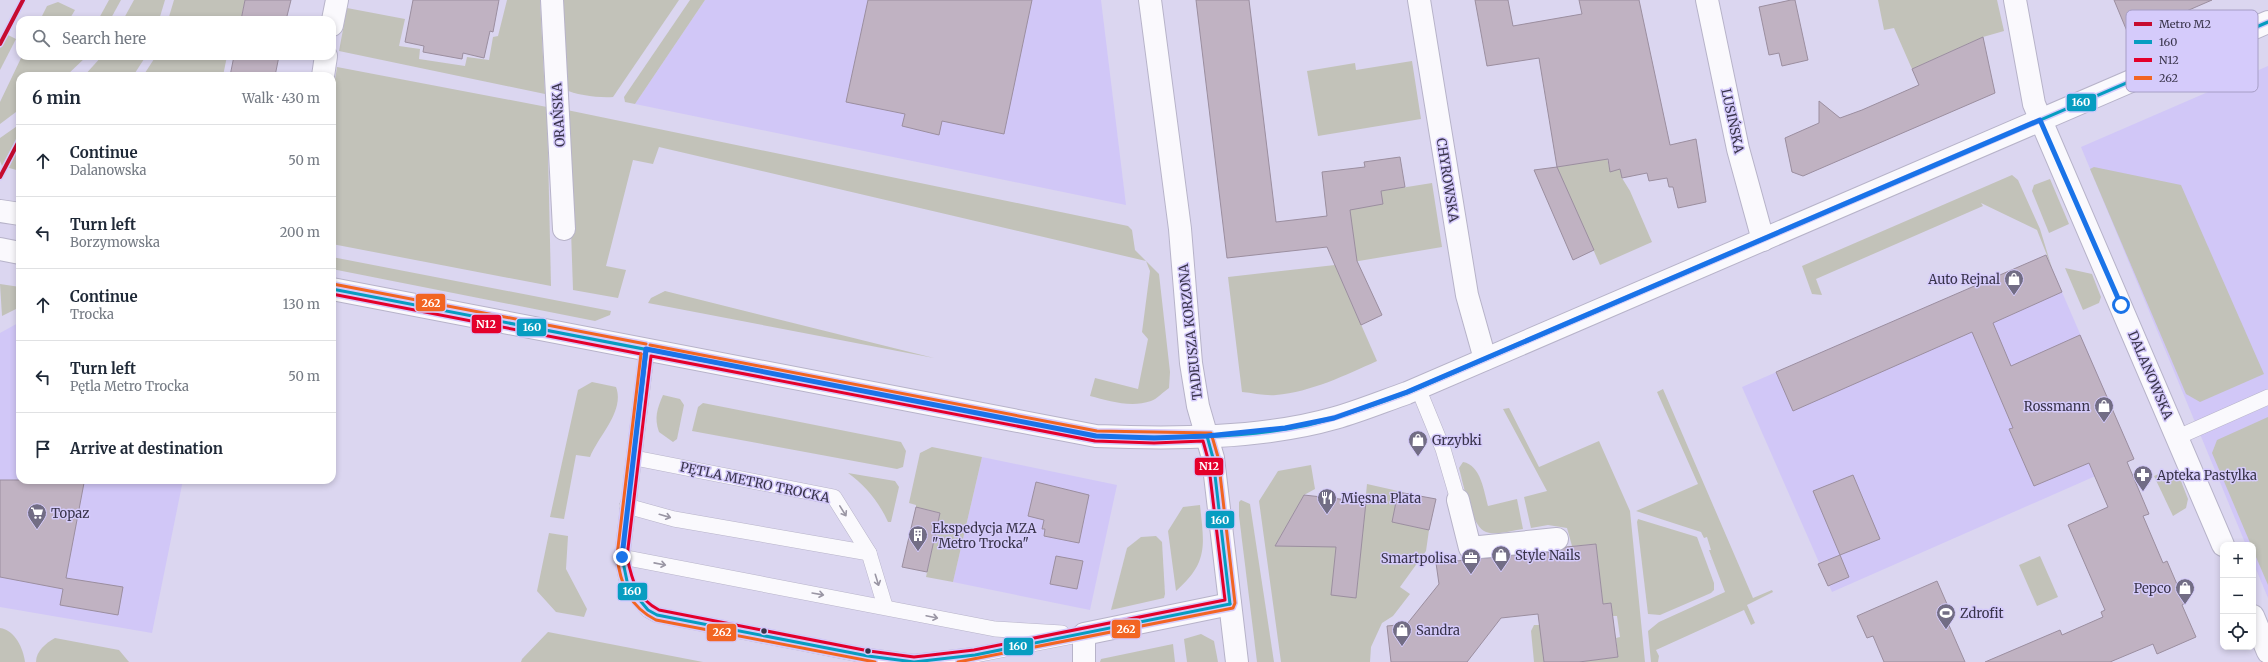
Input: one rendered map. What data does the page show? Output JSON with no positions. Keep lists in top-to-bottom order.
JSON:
{
  "streets": {
    "street": [
      "ORAŃSKA",
      "LUSIŃSKA",
      "CHYROWSKA",
      "TADEUSZA KORZONA",
      "DALANOWSKA"
    ],
    "lane": ["PĘTLA METRO TROCKA"]
  },
  "places": {
    "shop": [
      "Auto Rejnal",
      "Rossmann",
      "Grzybki",
      "Style Nails",
      "Pepco",
      "Sandra"
    ],
    "pharmacy": ["Apteka Pastylka"],
    "restaurant": ["Mięsna Plata"],
    "supermarket": ["Topaz"],
    "building": ["Ekspedycja MZA \"Metro Trocka\""],
    "office": ["Smartpolisa"],
    "sports": ["Zdrofit"]
  },
  "lines": [
    "metro line M2",
    "transit line 160",
    "transit line 262",
    "transit line N12"
  ],
  "legend": [
    "Metro M2",
    "160",
    "N12",
    "262"
  ],
  "page": {
    "search": "Search here",
    "heading": ["6 min", "Walk · 430 m"],
    "list": [
      ["Continue", "Dalanowska", "50 m"],
      ["Turn left", "Borzymowska", "200 m"],
      ["Continue", "Trocka", "130 m"],
      ["Turn left", "Pętla Metro Trocka", "50 m"],
      "Arrive at destination"
    ],
    "map_buttons": ["+", "−"]
  }
}
